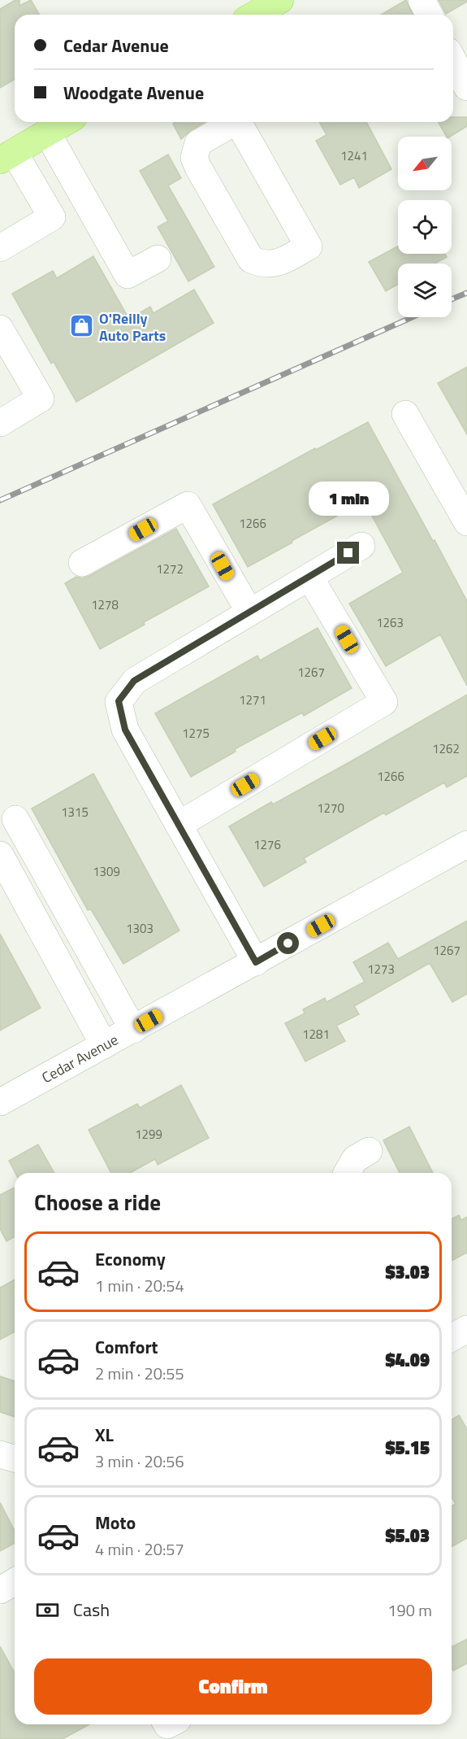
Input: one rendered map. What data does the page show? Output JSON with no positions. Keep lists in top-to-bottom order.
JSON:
{
  "streets": {
    "street": ["Cedar Avenue"]
  },
  "places": {
    "shop": ["O'Reilly Auto Parts"]
  },
  "house_numbers": [
    "1241",
    "1266",
    "1272",
    "1278",
    "1263",
    "1267",
    "1271",
    "1275",
    "1262",
    "1266",
    "1270",
    "1315",
    "1276",
    "1309",
    "1303",
    "1267",
    "1273",
    "1281",
    "1299"
  ],
  "north": "bottom left",
  "page": {
    "banner": ["Cedar Avenue", "Woodgate Avenue"],
    "bubble": "1 min",
    "heading": "Choose a ride",
    "list": [
      {
        "name": "Economy",
        "note": "1 min · 20:54",
        "value": "$3.03"
      },
      {
        "name": "Comfort",
        "note": "2 min · 20:55",
        "value": "$4.09"
      },
      {
        "name": "XL",
        "note": "3 min · 20:56",
        "value": "$5.15"
      },
      {
        "name": "Moto",
        "note": "4 min · 20:57",
        "value": "$5.03"
      }
    ],
    "pay": ["Cash", "190 m"],
    "buttons": "Confirm"
  }
}
